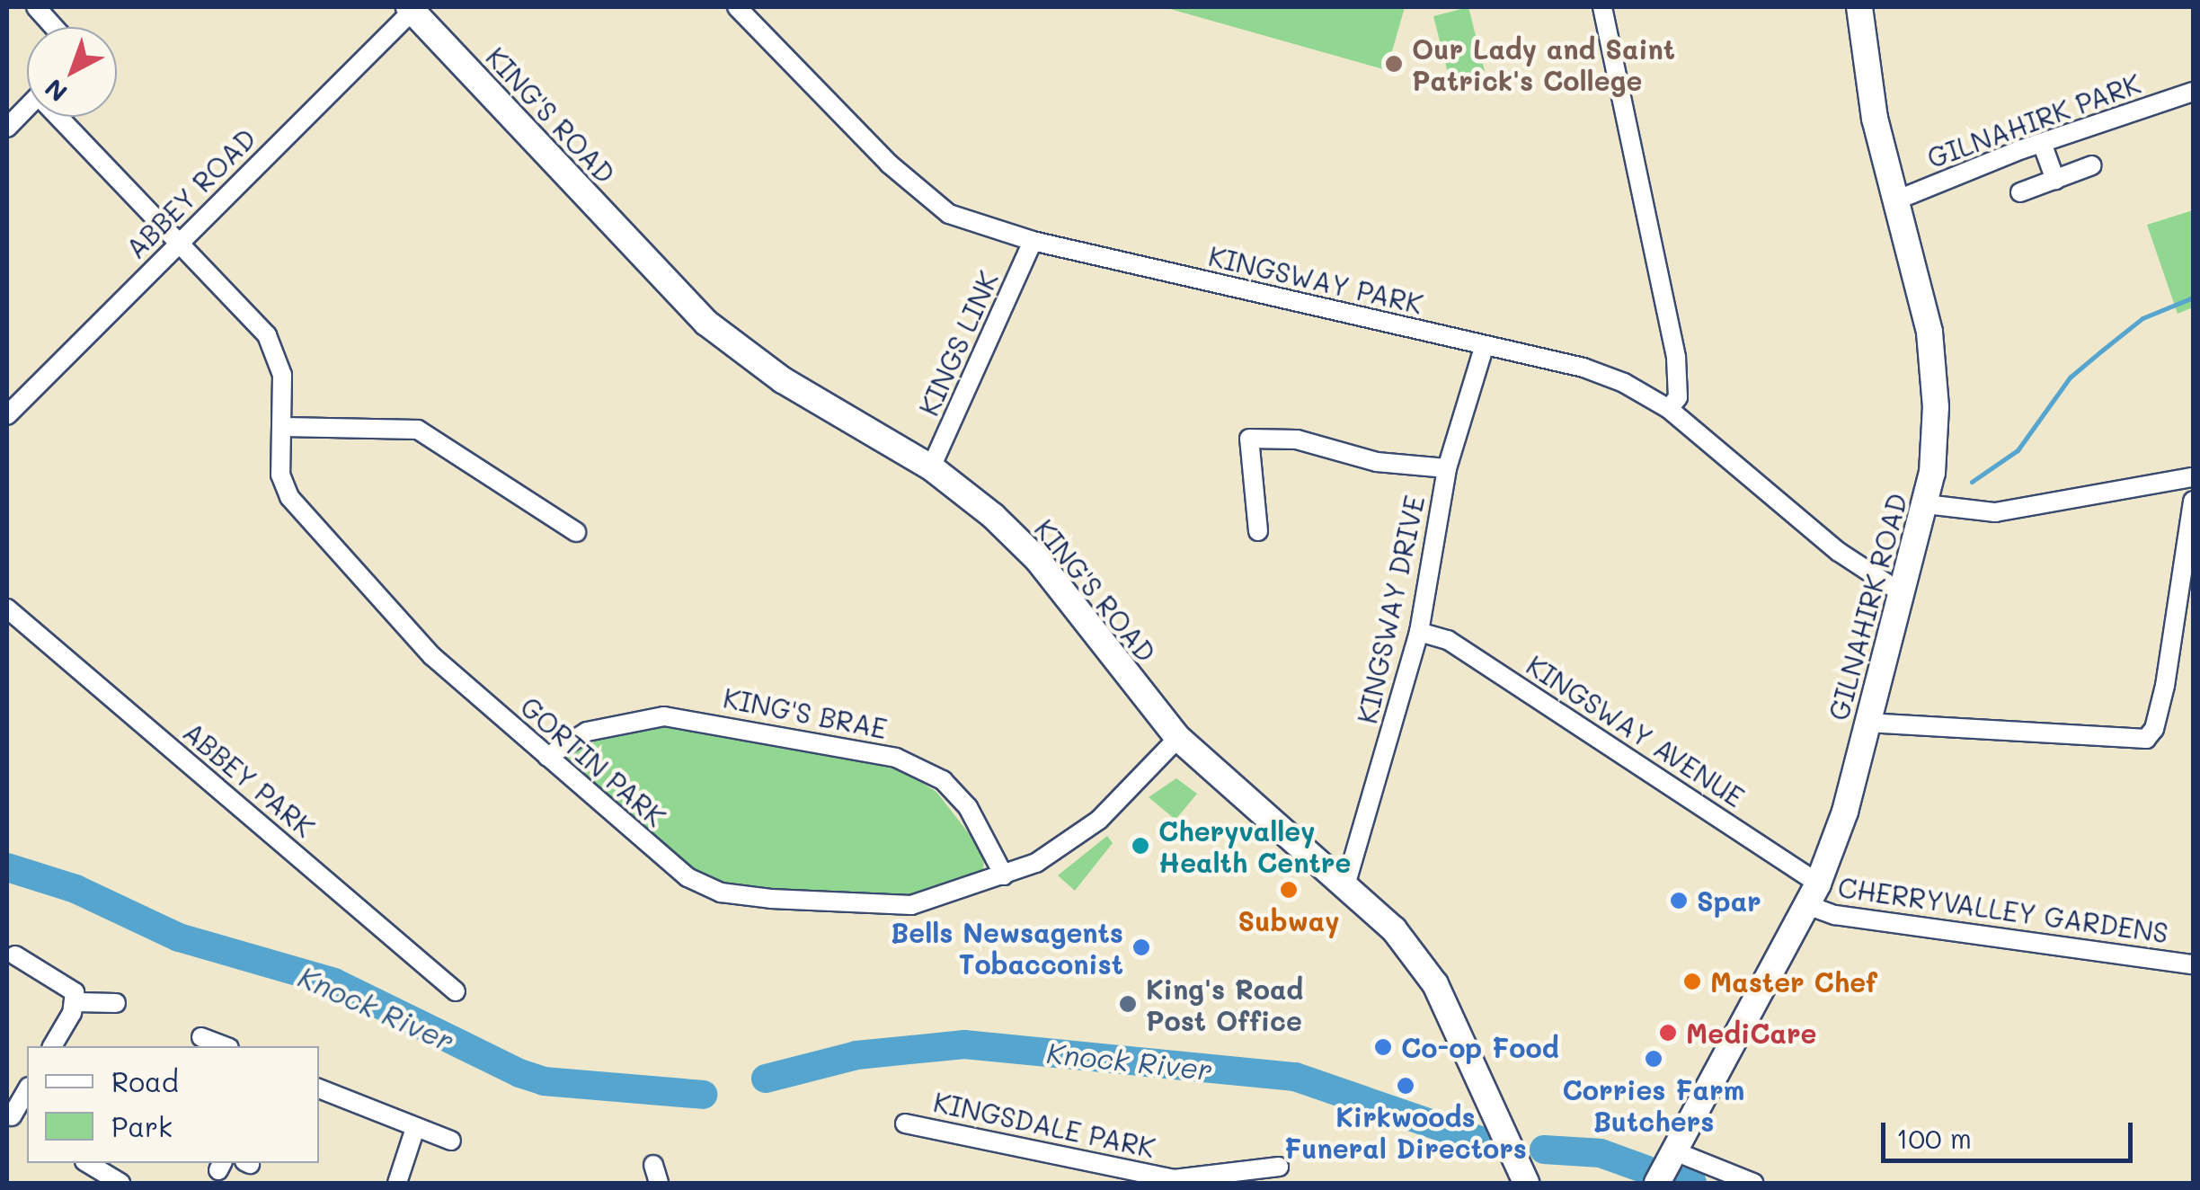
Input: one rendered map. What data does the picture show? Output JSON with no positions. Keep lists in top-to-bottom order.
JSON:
{
  "streets": {
    "street": [
      "KING'S ROAD",
      "GILNAHIRK PARK",
      "ABBEY ROAD",
      "KINGSWAY PARK",
      "KINGS LINK",
      "GILNAHIRK ROAD",
      "KINGSWAY DRIVE",
      "KING'S BRAE",
      "KINGSWAY AVENUE",
      "GORTIN PARK",
      "ABBEY PARK",
      "CHERRYVALLEY GARDENS",
      "KINGSDALE PARK"
    ]
  },
  "crossings": [
    ["KING'S ROAD", "ABBEY ROAD"],
    ["KING'S ROAD", "KINGS LINK"],
    ["KING'S ROAD", "KINGSWAY DRIVE"],
    ["KING'S ROAD", "GORTIN PARK"],
    ["GILNAHIRK PARK", "GILNAHIRK ROAD"],
    ["ABBEY ROAD", "GORTIN PARK"],
    ["KINGSWAY PARK", "KINGS LINK"],
    ["KINGSWAY PARK", "GILNAHIRK ROAD"],
    ["KINGSWAY PARK", "KINGSWAY DRIVE"],
    ["GILNAHIRK ROAD", "KINGSWAY AVENUE"],
    ["GILNAHIRK ROAD", "CHERRYVALLEY GARDENS"],
    ["KINGSWAY DRIVE", "KINGSWAY AVENUE"],
    ["KING'S BRAE", "GORTIN PARK"],
    ["KINGSWAY AVENUE", "CHERRYVALLEY GARDENS"]
  ],
  "water": ["Knock River"],
  "places": [
    "Our Lady and Saint Patrick's College",
    "Cheryvalley Health Centre",
    "Subway",
    "Spar",
    "Bells Newsagents Tobacconist",
    "Master Chef",
    "King's Road Post Office",
    "MediCare",
    "Co-op Food",
    "Corries Farm Butchers",
    "Kirkwoods Funeral Directors"
  ],
  "legend": ["Road", "Park"],
  "scale_bar": "100 m",
  "north": "bottom left"
}
